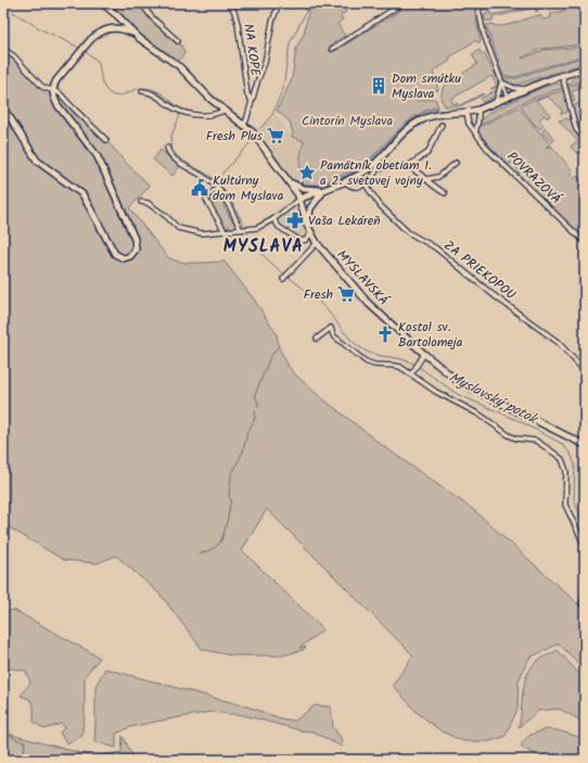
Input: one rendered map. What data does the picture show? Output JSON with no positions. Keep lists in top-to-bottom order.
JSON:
{
  "streets": {
    "street": [
      "NA KOPE",
      "POVRAZOVÁ",
      "ZA PRIEKOPOU",
      "MYSLAVSKÁ"
    ]
  },
  "districts": ["MYSLAVA"],
  "water": ["Myslavský potok"],
  "parks": ["Cintorín Myslava"],
  "places": {
    "building": ["Dom smútku Myslava"],
    "supermarket": ["Fresh Plus", "Fresh"],
    "place": ["Pamätník obetiam 1. a 2. svetovej vojny"],
    "public building": ["Kultúrny dom Myslava"],
    "pharmacy": ["Vaša Lekáreň"],
    "church": ["Kostol sv. Bartolomeja"]
  }
}
